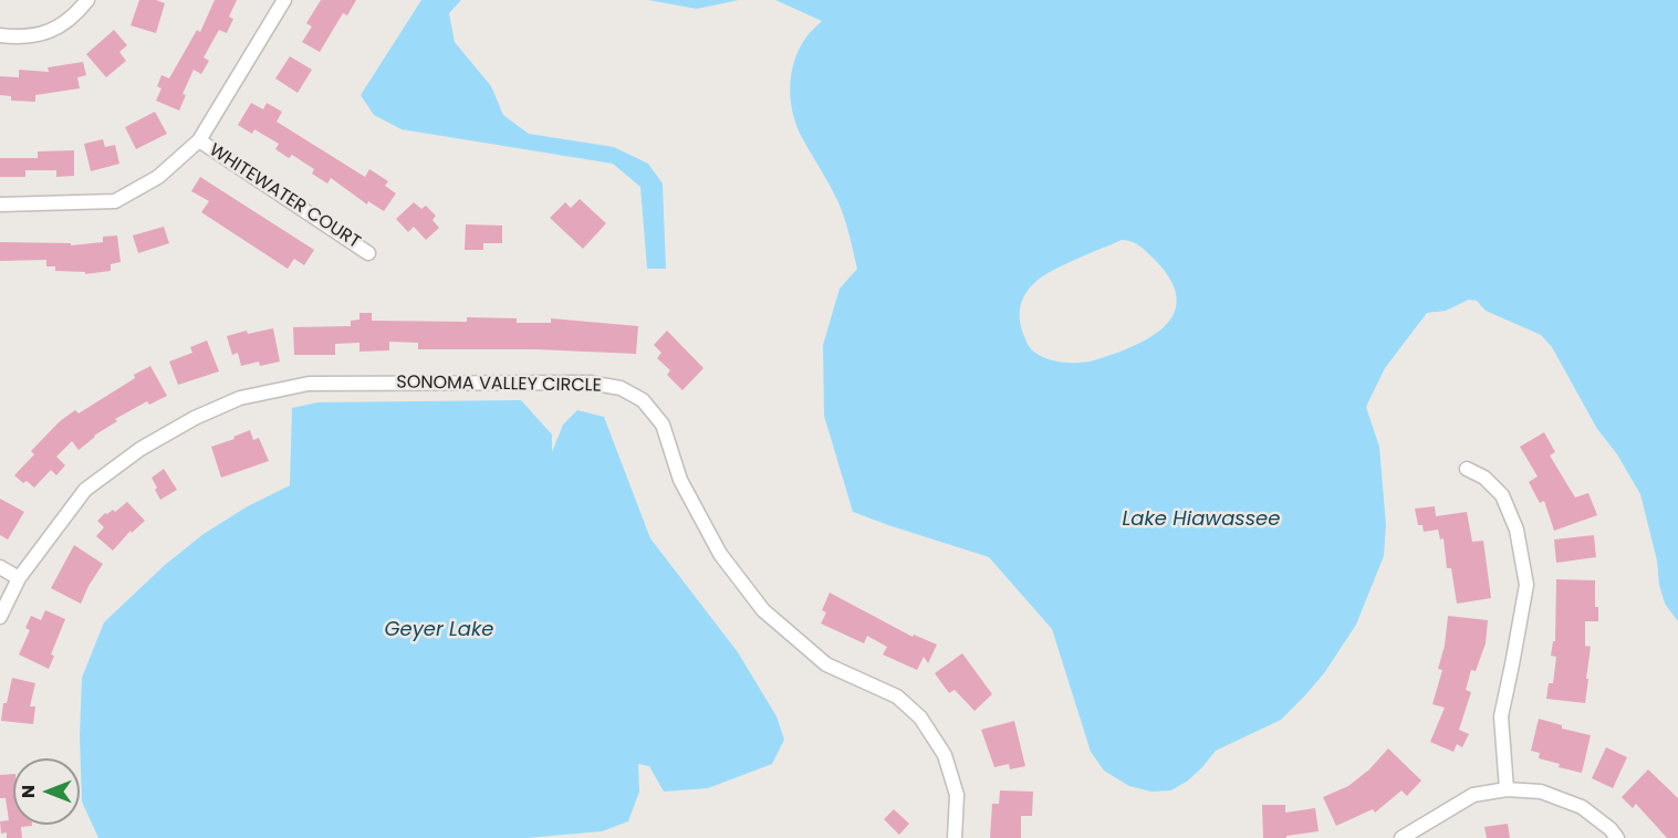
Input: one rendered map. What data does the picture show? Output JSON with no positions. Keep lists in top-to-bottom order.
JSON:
{
  "streets": {
    "street": ["WHITEWATER COURT", "SONOMA VALLEY CIRCLE"]
  },
  "water": ["Lake Hiawassee", "Geyer Lake"],
  "north": "left"
}
